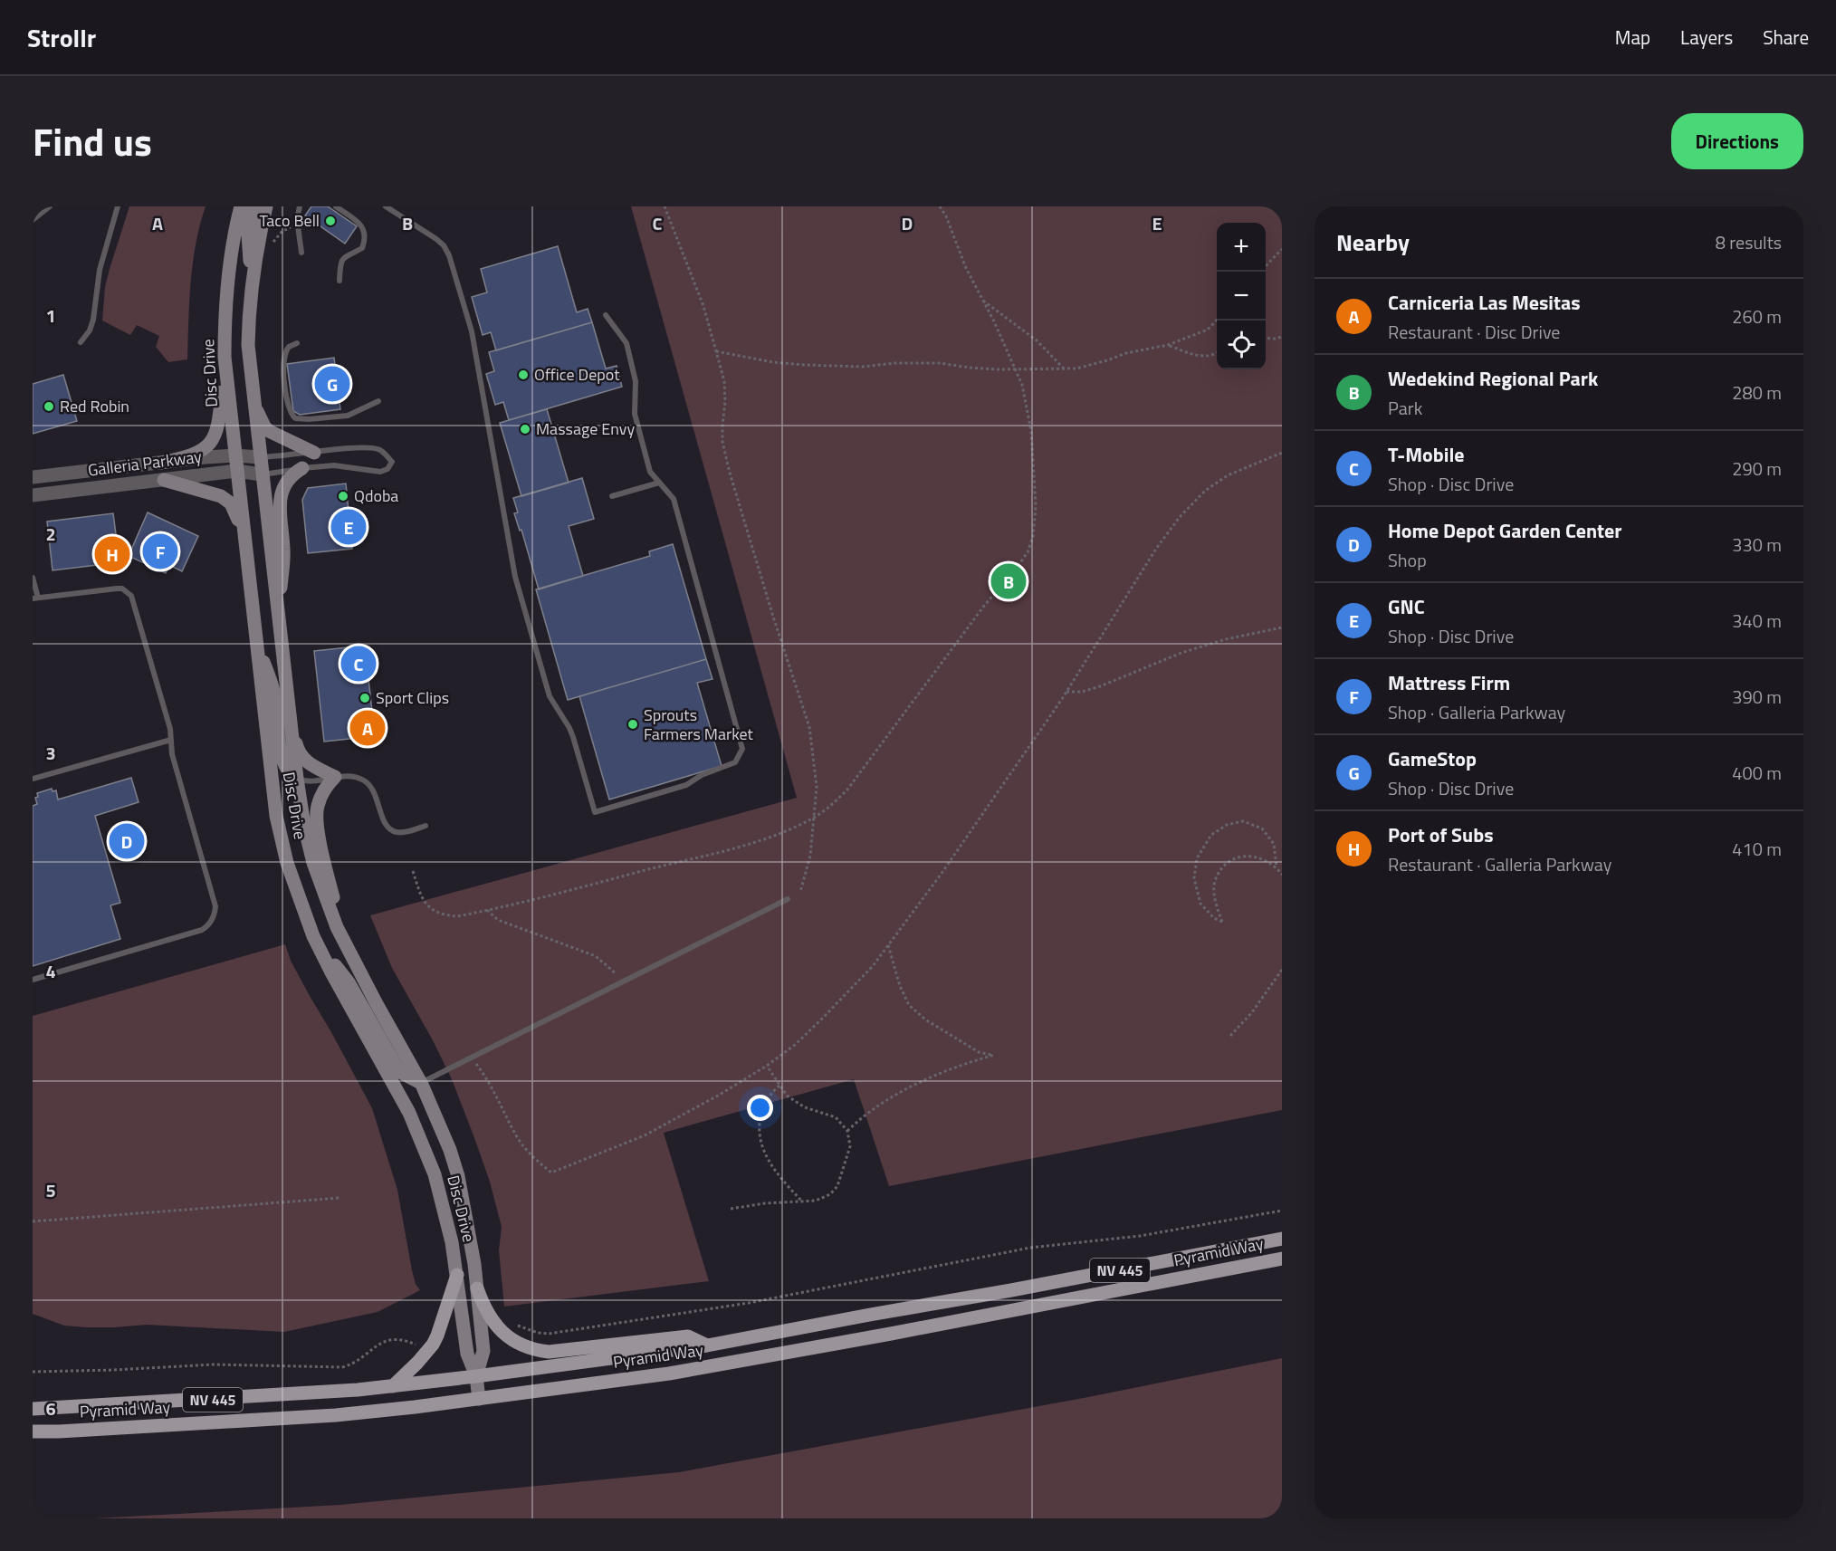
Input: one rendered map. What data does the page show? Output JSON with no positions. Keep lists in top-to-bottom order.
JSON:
{
  "streets": {
    "main road": ["Disc Drive", "Pyramid Way", "NV 445"],
    "street": ["Galleria Parkway"]
  },
  "crossings": [
    ["Disc Drive", "Galleria Parkway"],
    ["Disc Drive", "Pyramid Way"]
  ],
  "places": [
    "Taco Bell",
    "Office Depot",
    "Red Robin",
    "Massage Envy",
    "Qdoba",
    "Sport Clips",
    "Sprouts Farmers Market"
  ],
  "page": {
    "header": "Strollr",
    "nav": ["Map", "Layers", "Share"],
    "title": "Find us",
    "buttons": "Directions",
    "heading": ["Nearby", "8 results"],
    "map_buttons": ["+", "−"],
    "list": [
      {
        "mark": "A",
        "name": "Carniceria Las Mesitas",
        "note": "Restaurant · Disc Drive",
        "value": "260 m"
      },
      {
        "mark": "B",
        "name": "Wedekind Regional Park",
        "note": "Park",
        "value": "280 m"
      },
      {
        "mark": "C",
        "name": "T-Mobile",
        "note": "Shop · Disc Drive",
        "value": "290 m"
      },
      {
        "mark": "D",
        "name": "Home Depot Garden Center",
        "note": "Shop",
        "value": "330 m"
      },
      {
        "mark": "E",
        "name": "GNC",
        "note": "Shop · Disc Drive",
        "value": "340 m"
      },
      {
        "mark": "F",
        "name": "Mattress Firm",
        "note": "Shop · Galleria Parkway",
        "value": "390 m"
      },
      {
        "mark": "G",
        "name": "GameStop",
        "note": "Shop · Disc Drive",
        "value": "400 m"
      },
      {
        "mark": "H",
        "name": "Port of Subs",
        "note": "Restaurant · Galleria Parkway",
        "value": "410 m"
      }
    ],
    "pins": [
      "G",
      "E",
      "F",
      "H",
      "B",
      "C",
      "A",
      "D"
    ]
  },
  "grid": {
    "columns": [
      "A",
      "B",
      "C",
      "D",
      "E"
    ],
    "rows": [
      "1",
      "2",
      "3",
      "4",
      "5",
      "6"
    ]
  }
}
